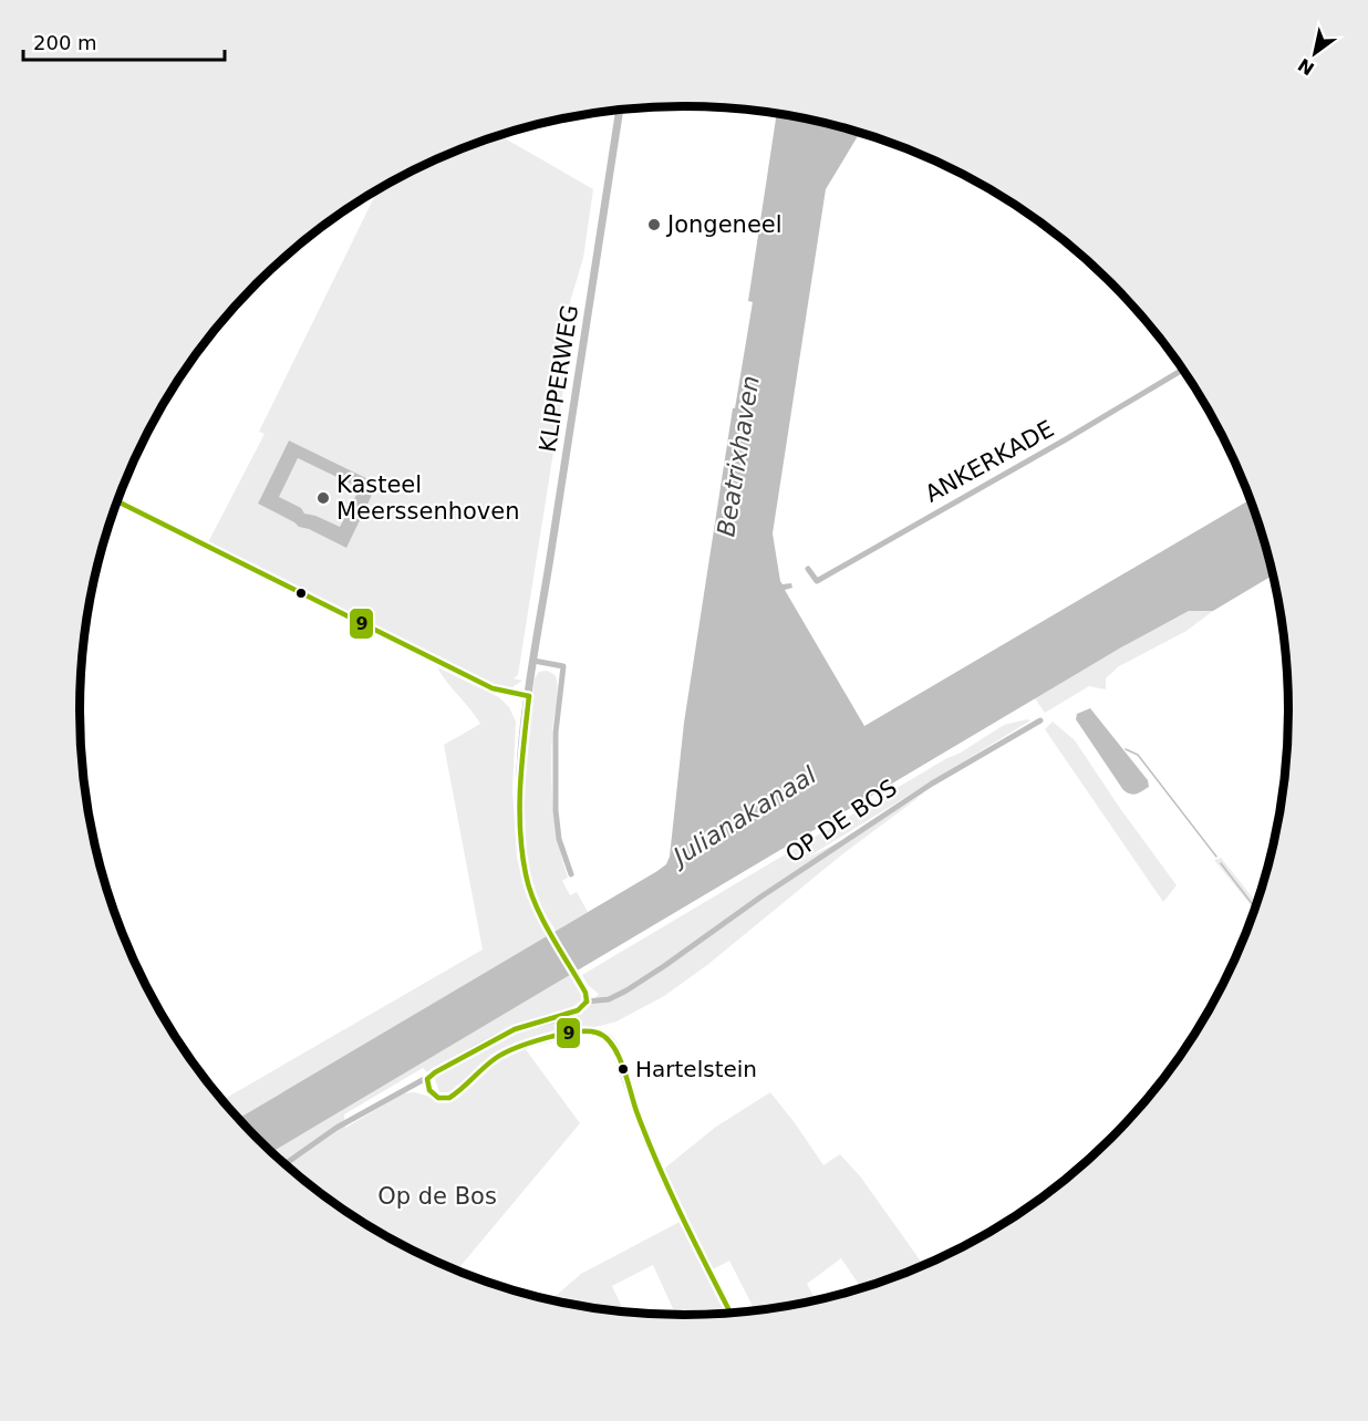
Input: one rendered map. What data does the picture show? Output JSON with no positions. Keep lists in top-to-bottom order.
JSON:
{
  "streets": {
    "street": ["KLIPPERWEG", "ANKERKADE", "OP DE BOS"]
  },
  "crossings": [
    ["KLIPPERWEG", "OP DE BOS"]
  ],
  "water": ["Beatrixhaven", "Julianakanaal"],
  "parks": ["Op de Bos"],
  "places": ["Jongeneel", "Kasteel Meerssenhoven", "Hartelstein"],
  "lines": ["transit line 9"],
  "scale_bar": "200 m",
  "north": "bottom left"
}
